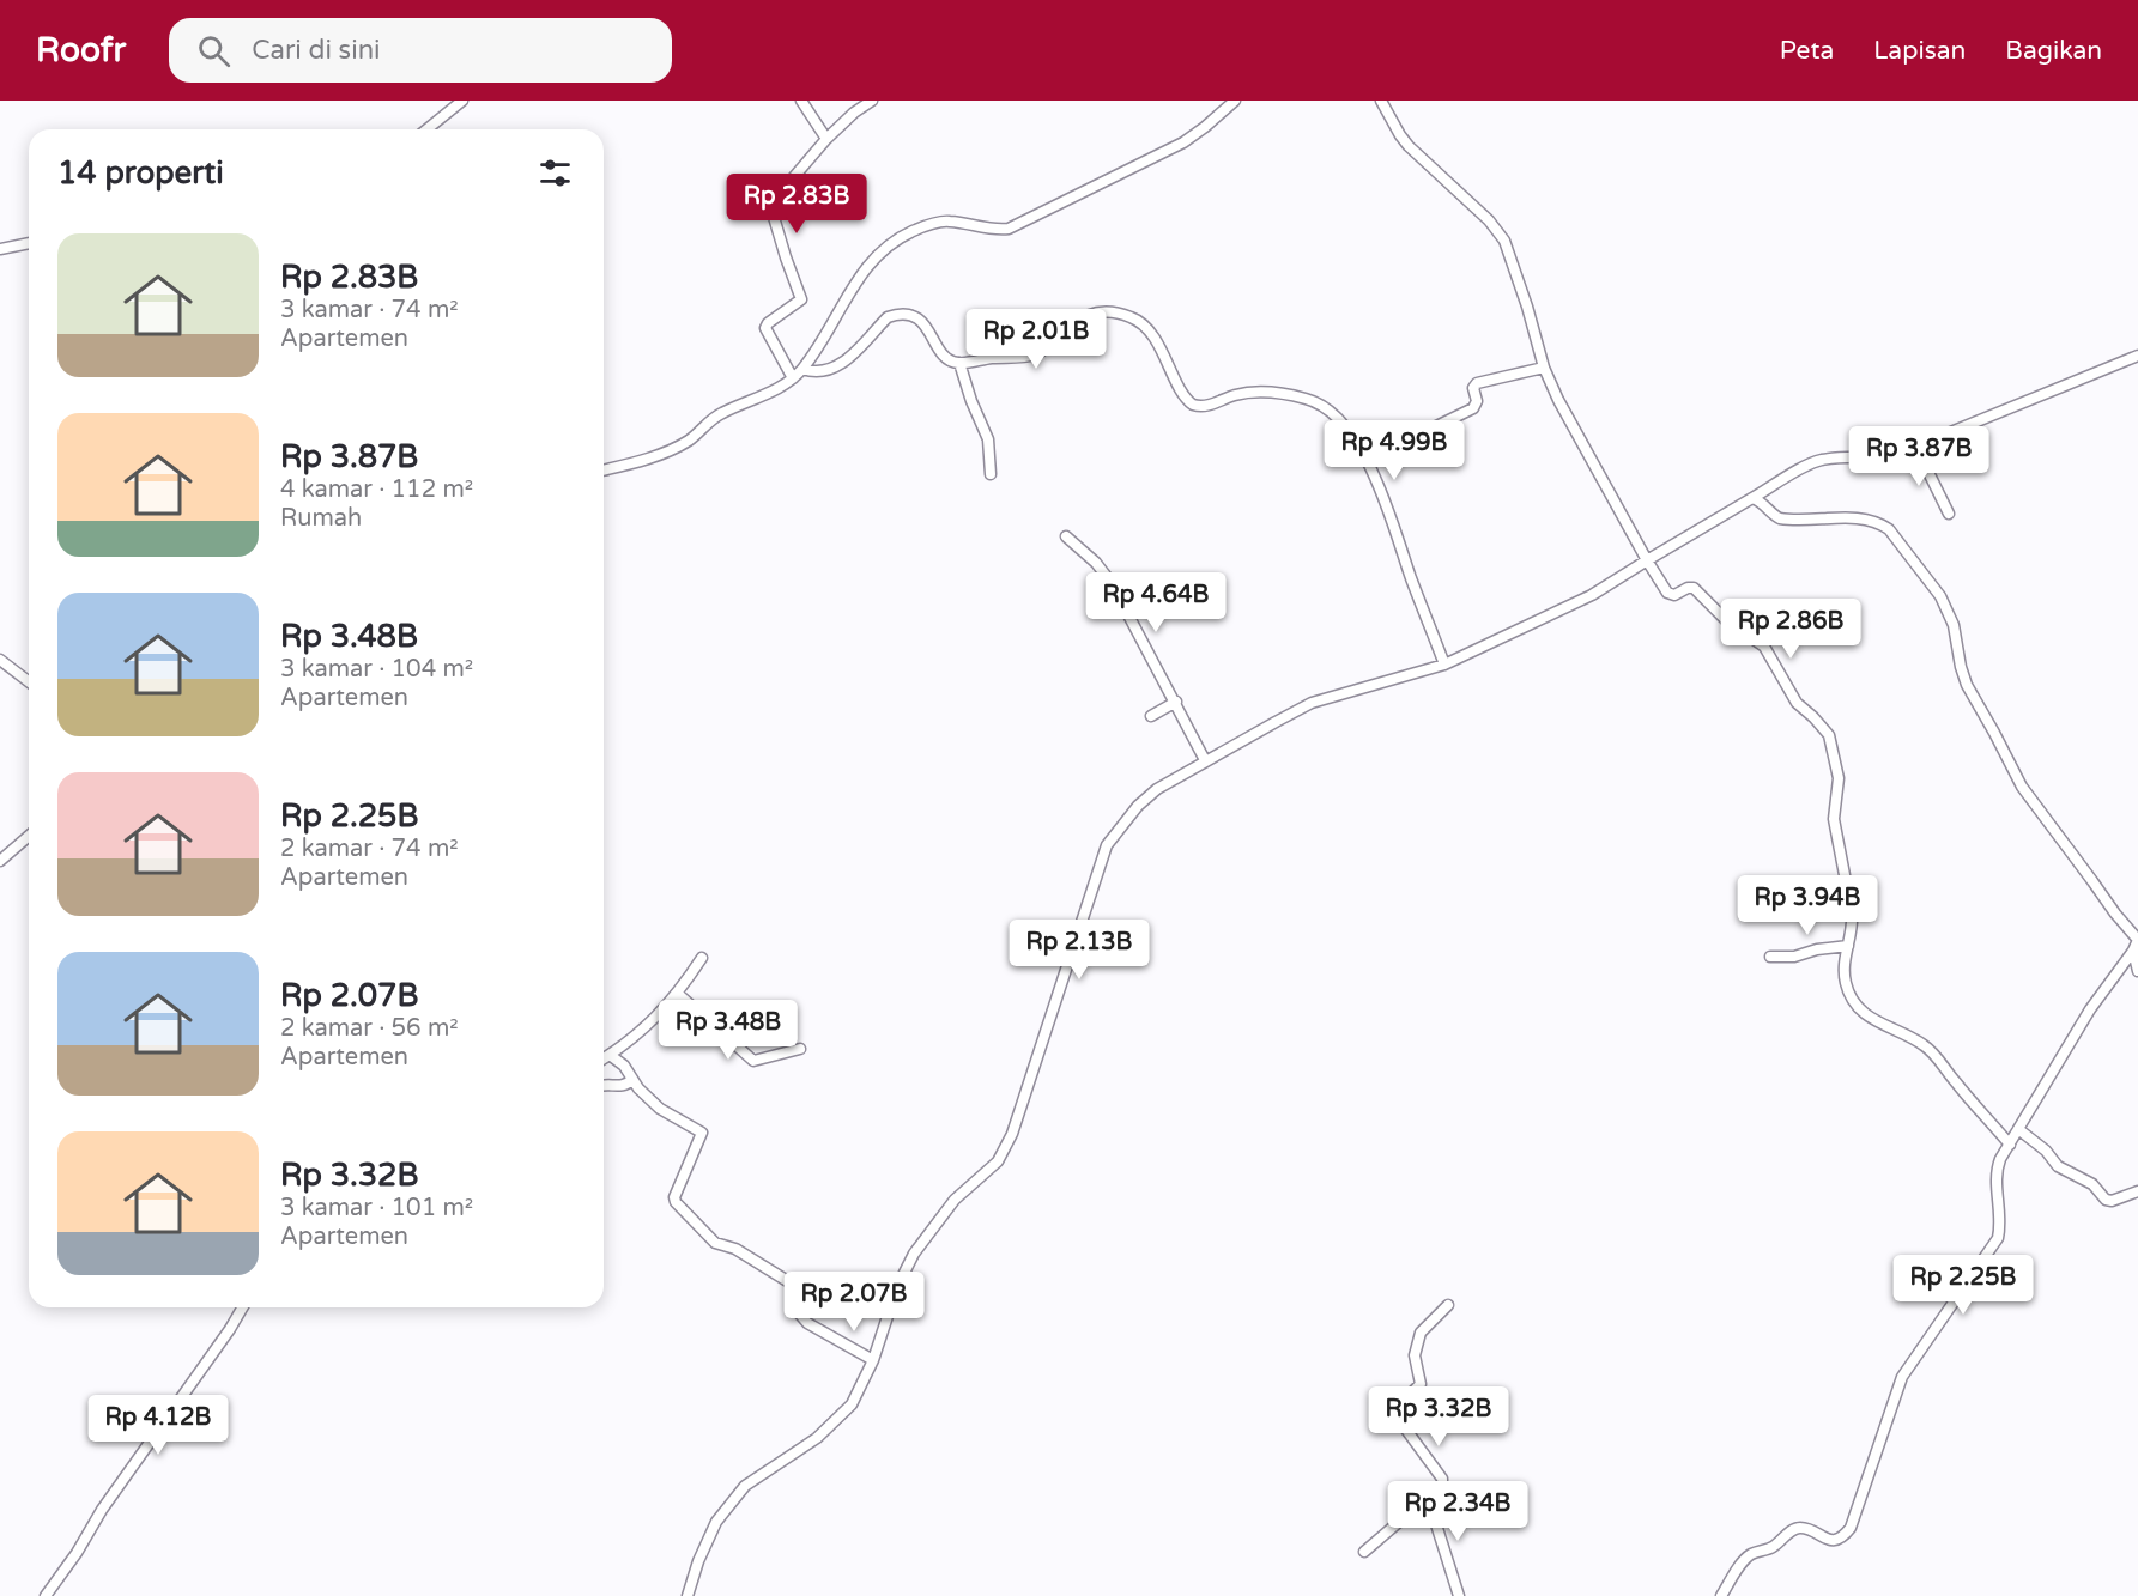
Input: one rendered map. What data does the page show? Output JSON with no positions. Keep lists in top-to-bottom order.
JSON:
{
  "page": {
    "header": "Roofr",
    "search": "Cari di sini",
    "nav": ["Peta", "Lapisan", "Bagikan"],
    "heading": "14 properti",
    "price": [
      "Rp 2.83B",
      "Rp 2.01B",
      "Rp 4.99B",
      "Rp 3.87B",
      "Rp 4.64B",
      "Rp 2.86B",
      "Rp 3.94B",
      "Rp 2.13B",
      "Rp 3.48B",
      "Rp 2.25B",
      "Rp 2.07B",
      "Rp 3.32B",
      "Rp 4.12B",
      "Rp 2.34B"
    ],
    "list": [
      {
        "name": "Rp 2.83B",
        "note": "3 kamar · 74 m² · Apartemen"
      },
      {
        "name": "Rp 3.87B",
        "note": "4 kamar · 112 m² · Rumah"
      },
      {
        "name": "Rp 3.48B",
        "note": "3 kamar · 104 m² · Apartemen"
      },
      {
        "name": "Rp 2.25B",
        "note": "2 kamar · 74 m² · Apartemen"
      },
      {
        "name": "Rp 2.07B",
        "note": "2 kamar · 56 m² · Apartemen"
      },
      {
        "name": "Rp 3.32B",
        "note": "3 kamar · 101 m² · Apartemen"
      }
    ]
  }
}
